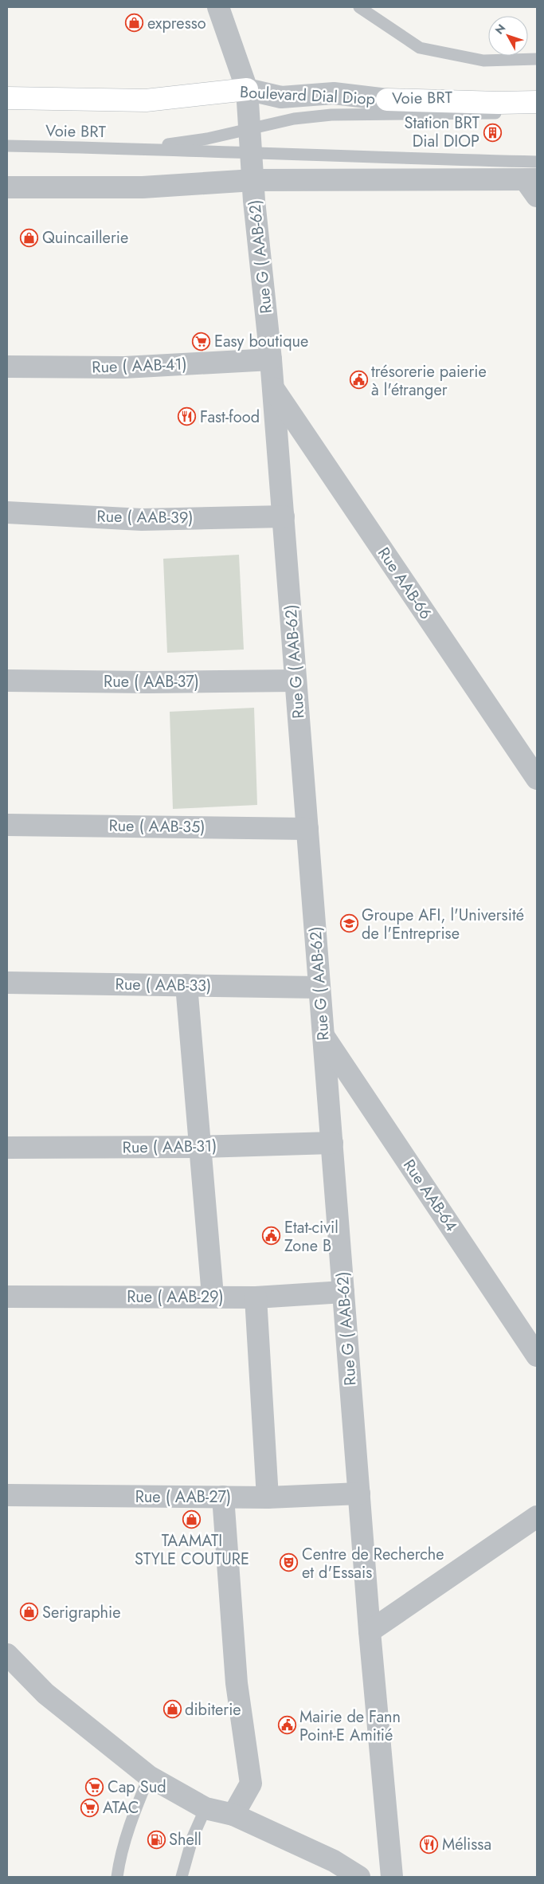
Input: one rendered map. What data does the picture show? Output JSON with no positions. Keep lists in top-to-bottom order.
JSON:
{
  "streets": {
    "main road": ["Boulevard Dial Diop"],
    "street": [
      "Rue G ( AAB-62)",
      "Rue ( AAB-41)",
      "Rue ( AAB-39)",
      "Rue AAB-66",
      "Rue ( AAB-37)",
      "Rue ( AAB-35)",
      "Rue ( AAB-33)",
      "Rue ( AAB-31)",
      "Rue AAB-64",
      "Rue ( AAB-29)",
      "Rue ( AAB-27)"
    ],
    "lane": ["Voie BRT"]
  },
  "crossings": [
    ["Boulevard Dial Diop", "Rue G ( AAB-62)"],
    ["Voie BRT", "Rue G ( AAB-62)"],
    ["Rue G ( AAB-62)", "Rue ( AAB-41)"],
    ["Rue G ( AAB-62)", "Rue ( AAB-39)"],
    ["Rue G ( AAB-62)", "Rue AAB-66"],
    ["Rue G ( AAB-62)", "Rue ( AAB-37)"],
    ["Rue G ( AAB-62)", "Rue ( AAB-35)"],
    ["Rue G ( AAB-62)", "Rue ( AAB-33)"],
    ["Rue G ( AAB-62)", "Rue ( AAB-31)"],
    ["Rue G ( AAB-62)", "Rue AAB-64"],
    ["Rue G ( AAB-62)", "Rue ( AAB-29)"],
    ["Rue G ( AAB-62)", "Rue ( AAB-27)"]
  ],
  "places": {
    "shop": [
      "expresso",
      "Quincaillerie",
      "TAAMATI STYLE COUTURE",
      "Serigraphie",
      "dibiterie"
    ],
    "building": ["Station BRT Dial DIOP"],
    "supermarket": ["Easy boutique", "Cap Sud", "ATAC"],
    "public building": ["trésorerie paierie à l'étranger", "Etat-civil Zone B", "Mairie de Fann Point-E Amitié"],
    "restaurant": ["Fast-food", "Mélissa"],
    "school or university": ["Groupe AFI, l'Université de l'Entreprise"],
    "theatre": ["Centre de Recherche et d'Essais"],
    "fuel station": ["Shell"]
  },
  "north": "top left"
}
